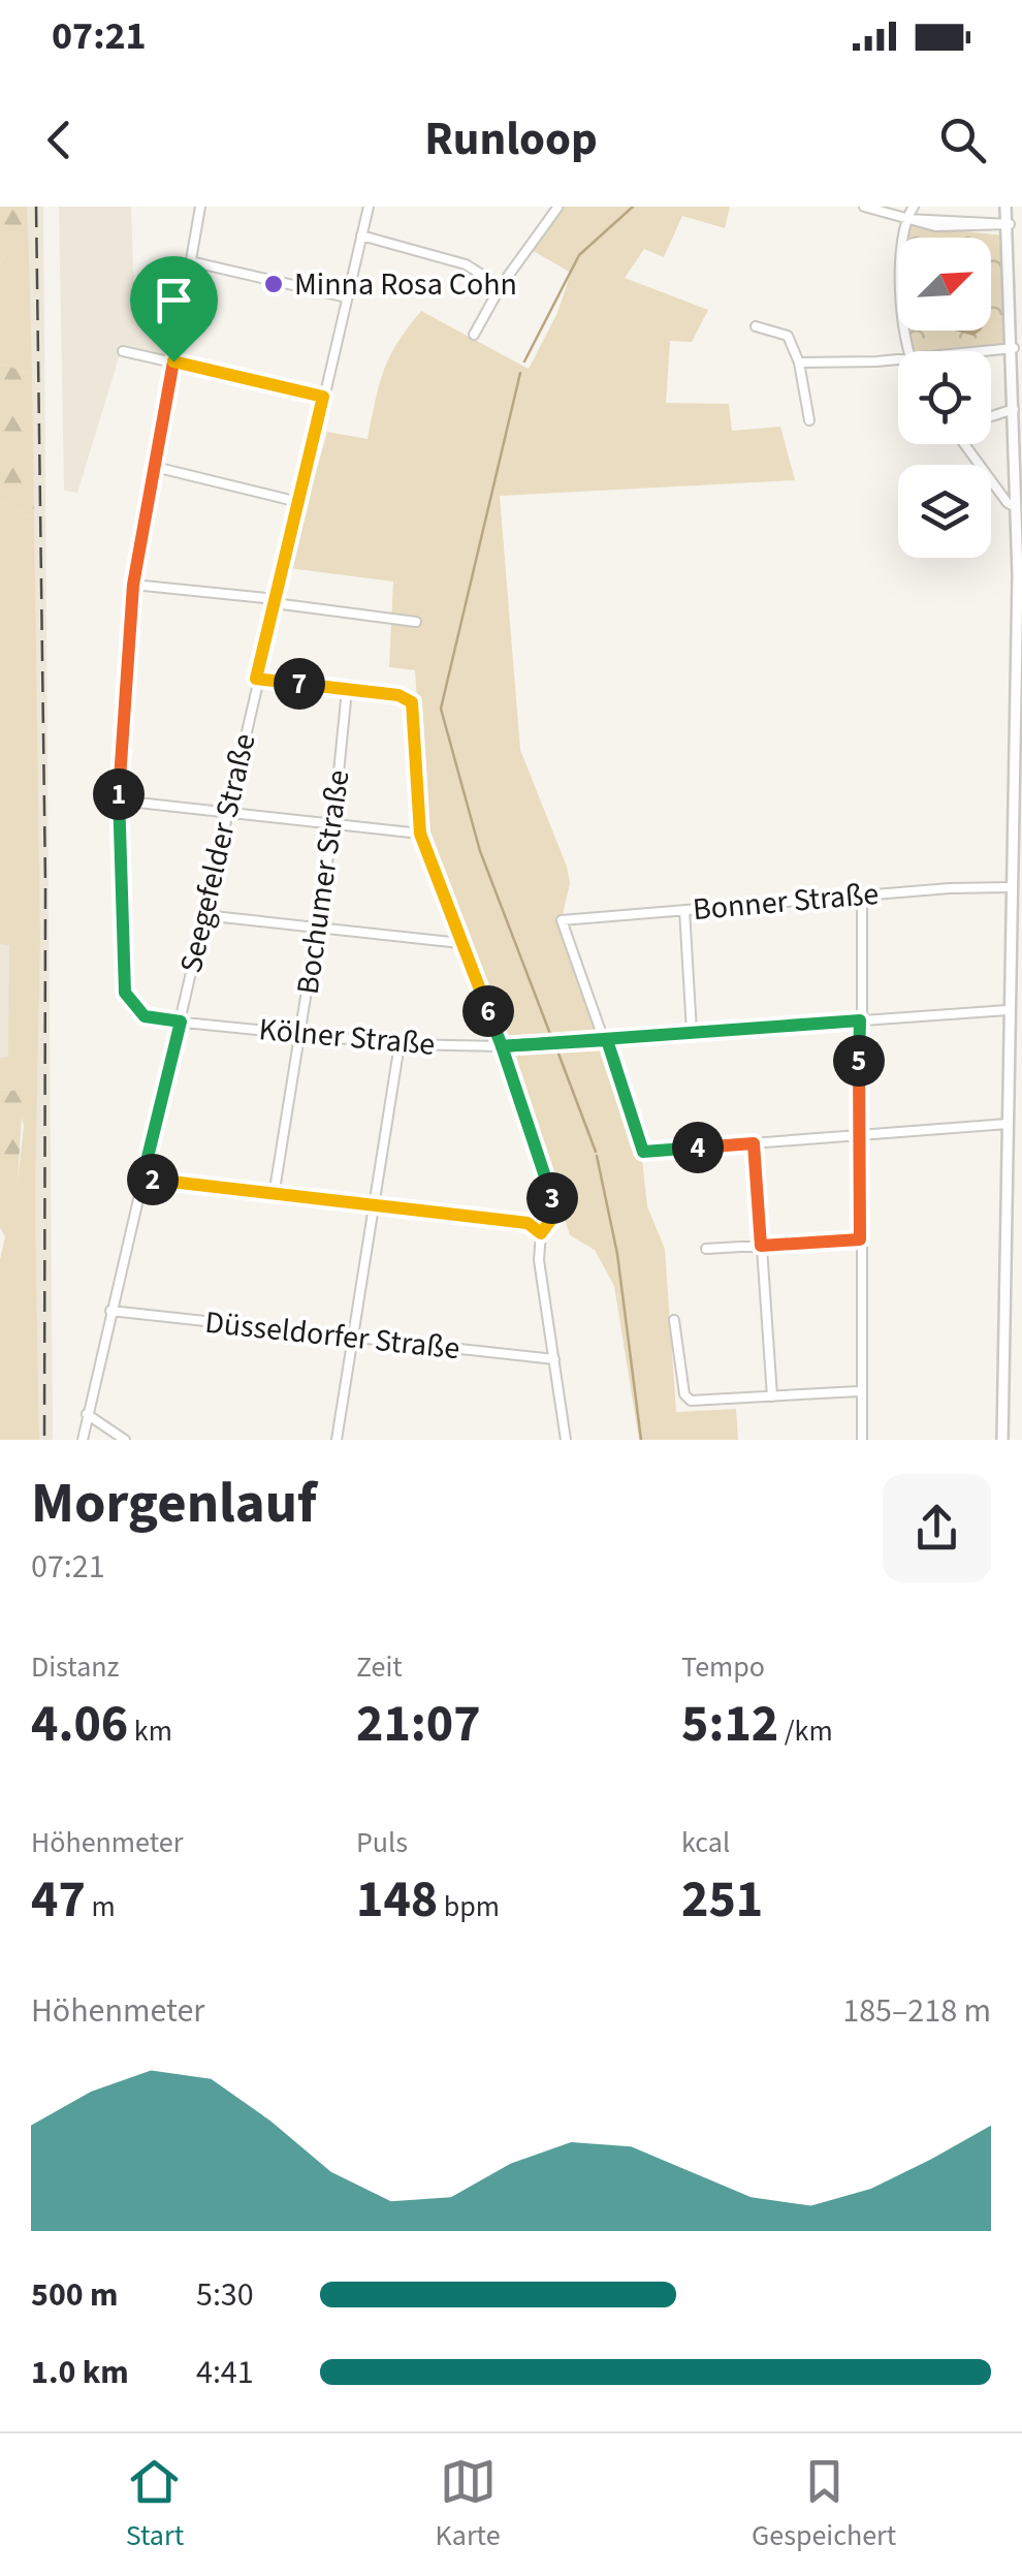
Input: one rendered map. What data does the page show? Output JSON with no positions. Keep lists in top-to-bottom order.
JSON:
{
  "streets": {
    "street": [
      "Seegefelder Straße",
      "Bochumer Straße",
      "Bonner Straße",
      "Kölner Straße",
      "Düsseldorfer Straße"
    ]
  },
  "crossings": [
    ["Seegefelder Straße", "Kölner Straße"],
    ["Seegefelder Straße", "Düsseldorfer Straße"],
    ["Bochumer Straße", "Kölner Straße"],
    ["Bonner Straße", "Kölner Straße"]
  ],
  "places": ["Minna Rosa Cohn"],
  "north": "top right",
  "page": {
    "status": "07:21",
    "header": "Runloop",
    "pins": [
      "7",
      "1",
      "6",
      "5",
      "4",
      "2",
      "3"
    ],
    "heading": ["Morgenlauf", "07:21"],
    "stats": [
      ["Distanz", "4.06 km"],
      ["Zeit", "21:07"],
      ["Tempo", "5:12 /km"],
      ["Höhenmeter", "47 m"],
      ["Puls", "148 bpm"],
      ["kcal", "251"]
    ],
    "chart": ["Höhenmeter", "185–218 m"],
    "list": [
      {
        "name": "500 m",
        "note": "5:30"
      },
      {
        "name": "1.0 km",
        "note": "4:41"
      }
    ],
    "tabs": ["Start", "Karte", "Gespeichert"]
  }
}
